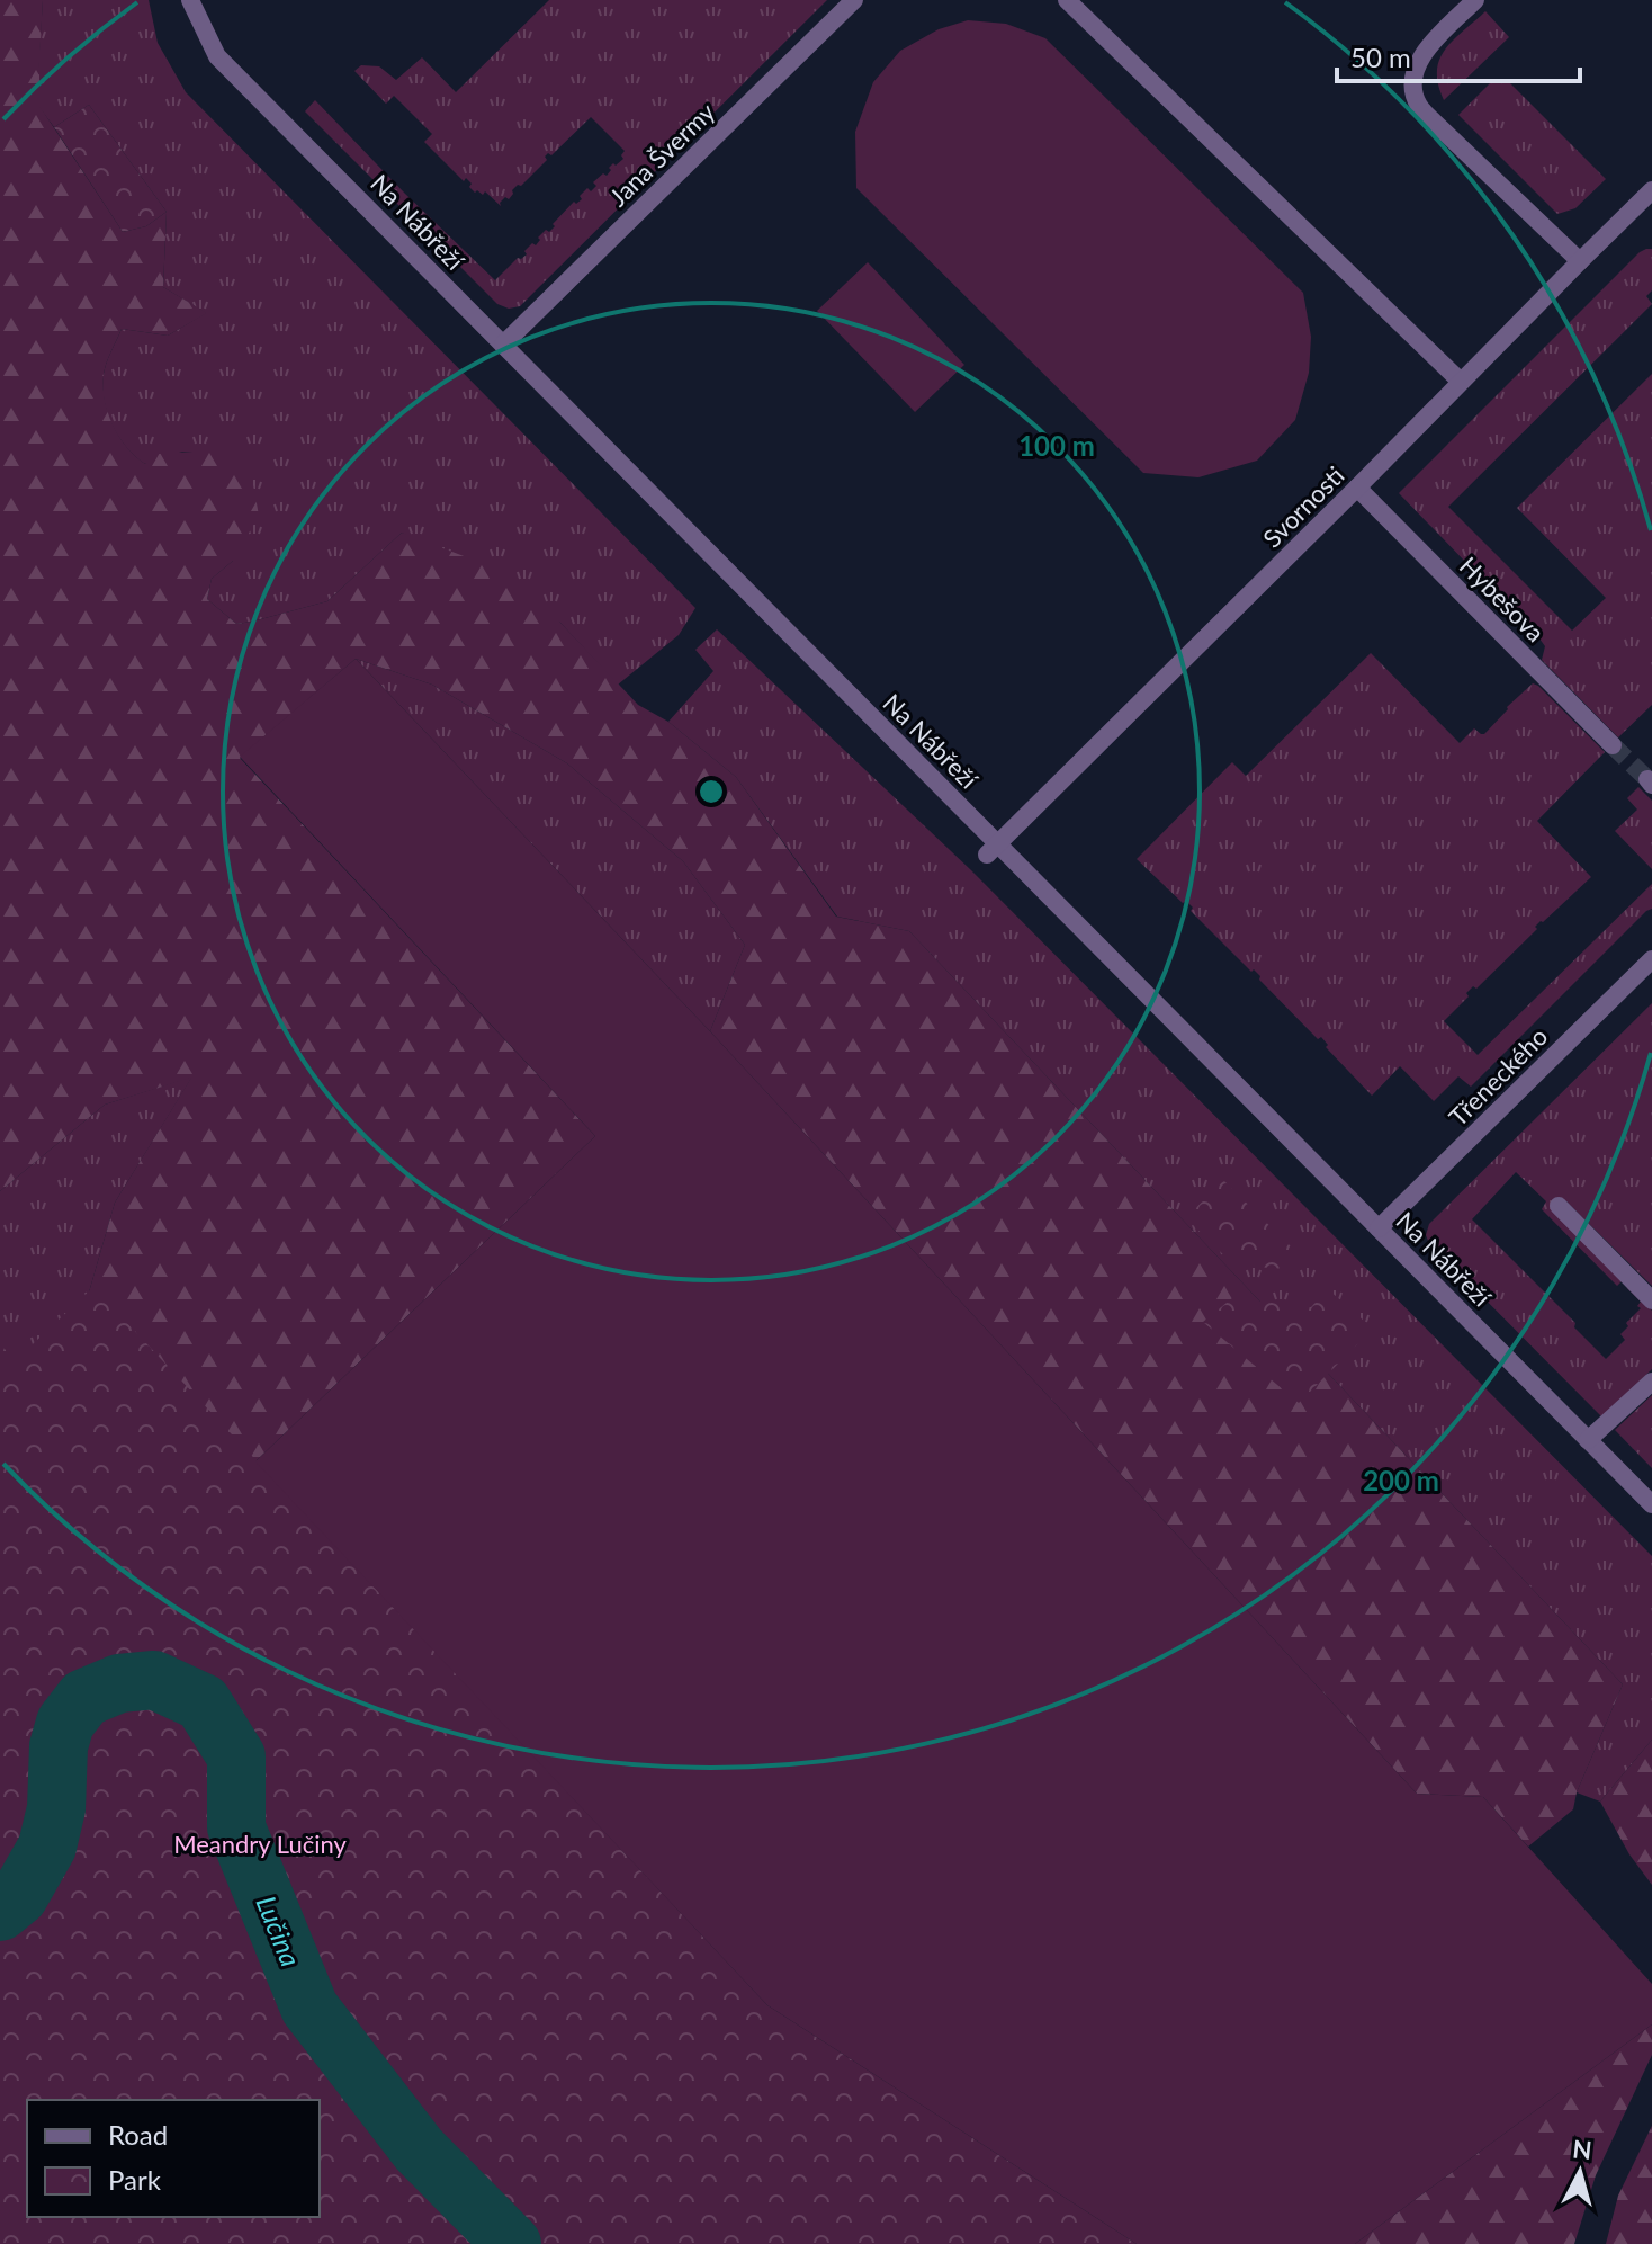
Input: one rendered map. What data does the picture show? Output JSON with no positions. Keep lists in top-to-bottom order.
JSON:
{
  "streets": {
    "street": [
      "Jana Švermy",
      "Na Nábřeží",
      "Svornosti",
      "Hybešova",
      "Třeneckého"
    ]
  },
  "crossings": [
    ["Jana Švermy", "Na Nábřeží"],
    ["Na Nábřeží", "Svornosti"],
    ["Na Nábřeží", "Třeneckého"],
    ["Svornosti", "Hybešova"]
  ],
  "water": ["Lučina"],
  "parks": ["Meandry Lučiny"],
  "legend": ["Road", "Park"],
  "scale_bar": "50 m",
  "north": "top",
  "rings": ["100 m", "200 m"]
}
